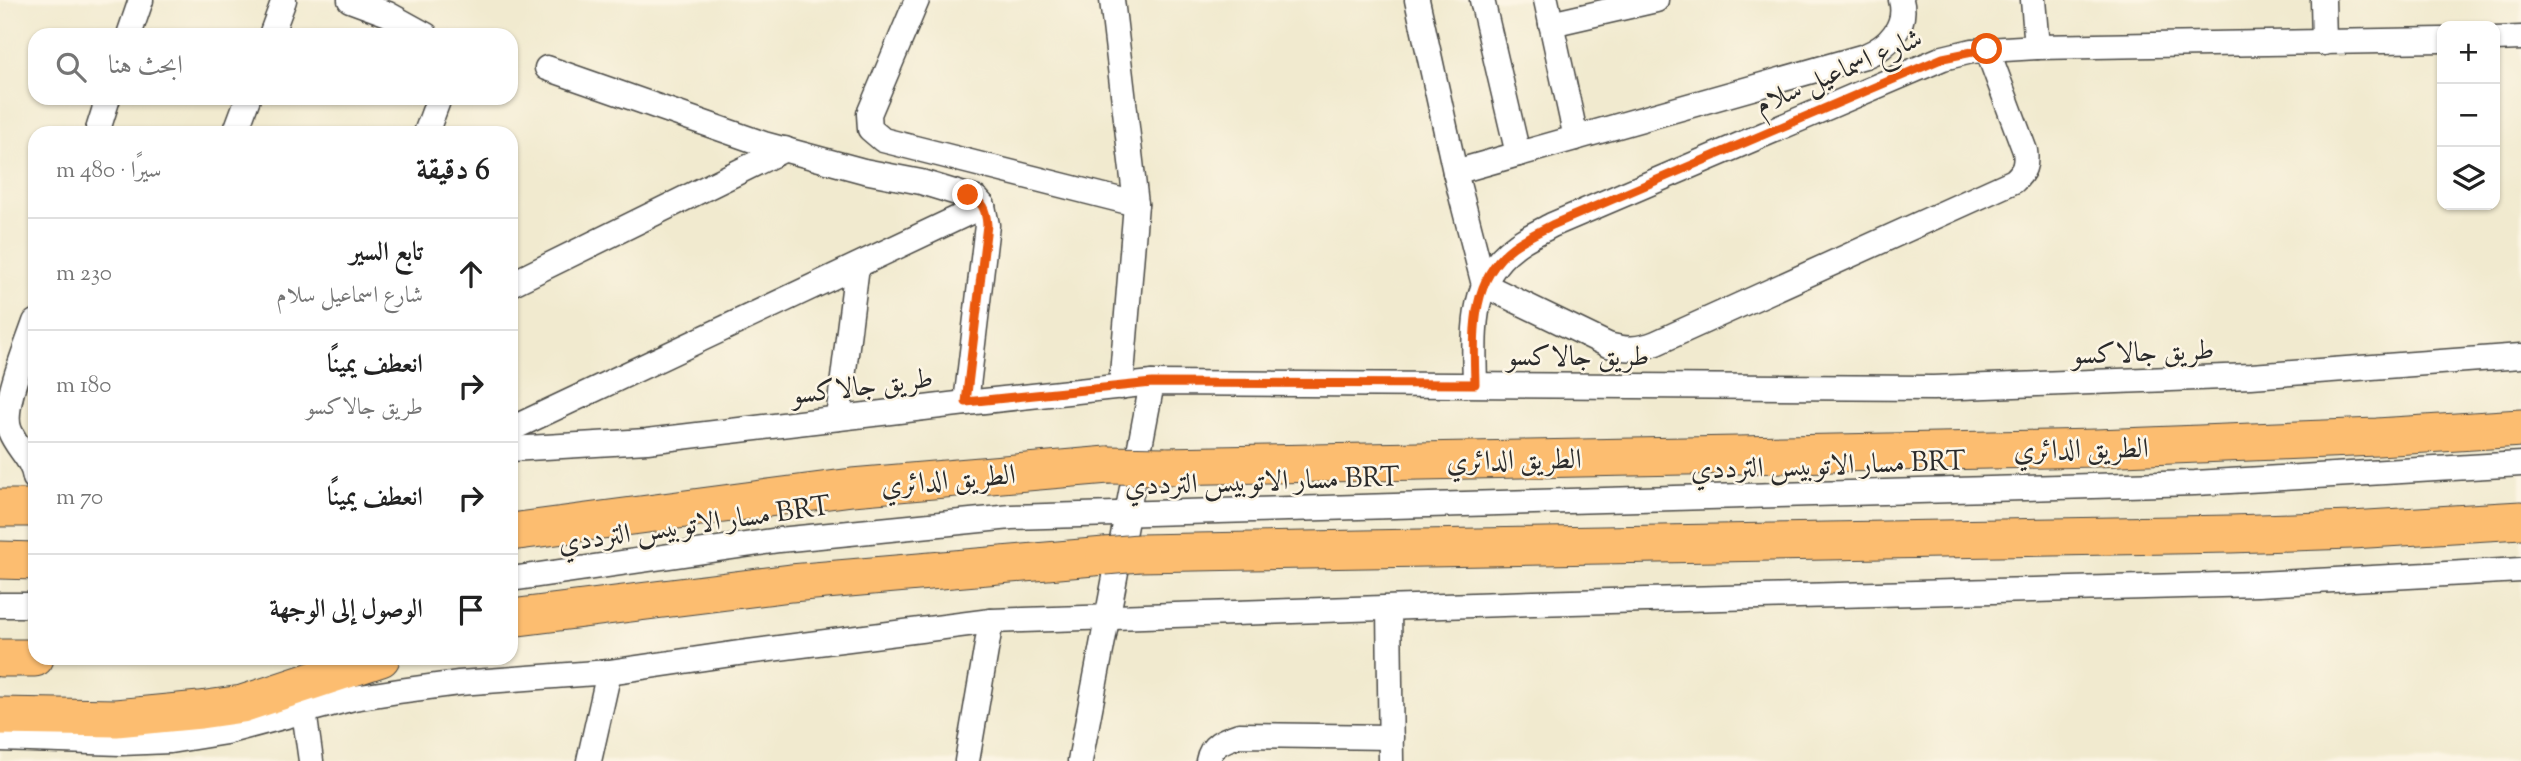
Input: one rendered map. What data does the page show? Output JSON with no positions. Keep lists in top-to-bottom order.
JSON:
{
  "streets": {
    "highway": ["الطريق الدائري"],
    "street": ["شارع اسماعيل سلام", "طريق جالاكسو", "مسار الاتوبيس الترددي BRT"]
  },
  "crossings": [
    ["شارع اسماعيل سلام", "طريق جالاكسو"]
  ],
  "page": {
    "map_buttons": ["+", "−"],
    "search": "ابحث هنا",
    "heading": ["6 دقيقة", "سيرًا · 480 m"],
    "list": [
      ["تابع السير", "شارع اسماعيل سلام", "230 m"],
      ["انعطف يمينًا", "طريق جالاكسو", "180 m"],
      ["انعطف يمينًا", "70 m"],
      "الوصول إلى الوجهة"
    ]
  }
}
